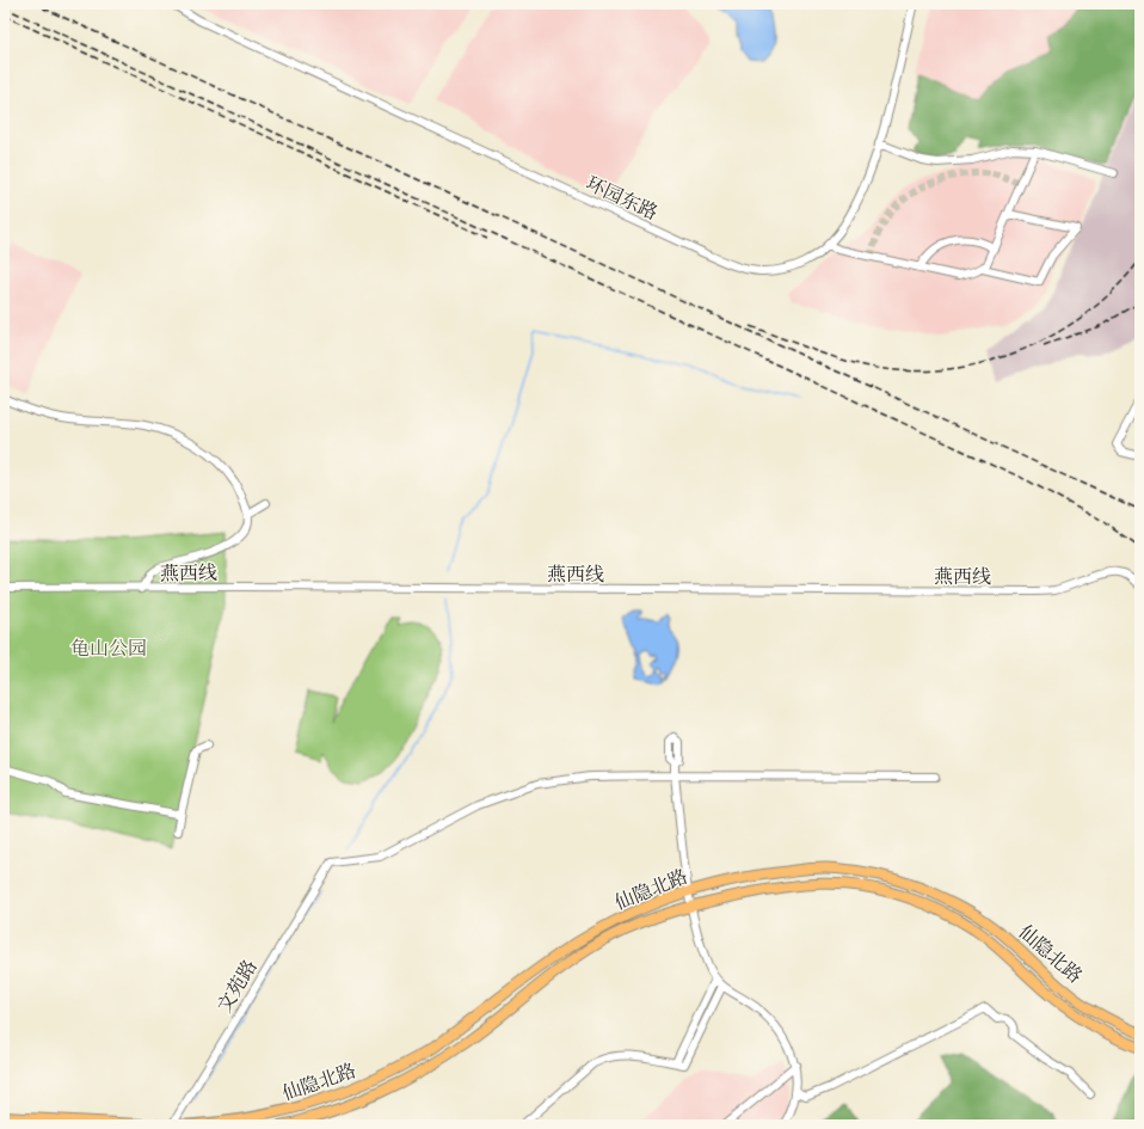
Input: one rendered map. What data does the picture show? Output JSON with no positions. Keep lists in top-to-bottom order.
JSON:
{
  "streets": {
    "main road": ["仙隐北路"],
    "street": ["环园东路", "燕西线", "文苑路"]
  },
  "parks": ["龟山公园"]
}
